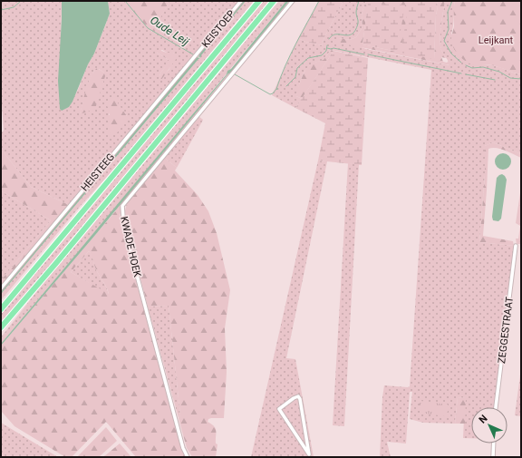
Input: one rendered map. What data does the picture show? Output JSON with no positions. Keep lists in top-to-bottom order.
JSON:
{
  "streets": {
    "street": [
      "KEISTOEP",
      "HEISTEEG",
      "KWADE HOEK",
      "ZEGGESTRAAT"
    ]
  },
  "crossings": [
    ["KEISTOEP", "HEISTEEG"]
  ],
  "water": ["Oude Leij"],
  "parks": ["Leijkant"],
  "north": "top left"
}
